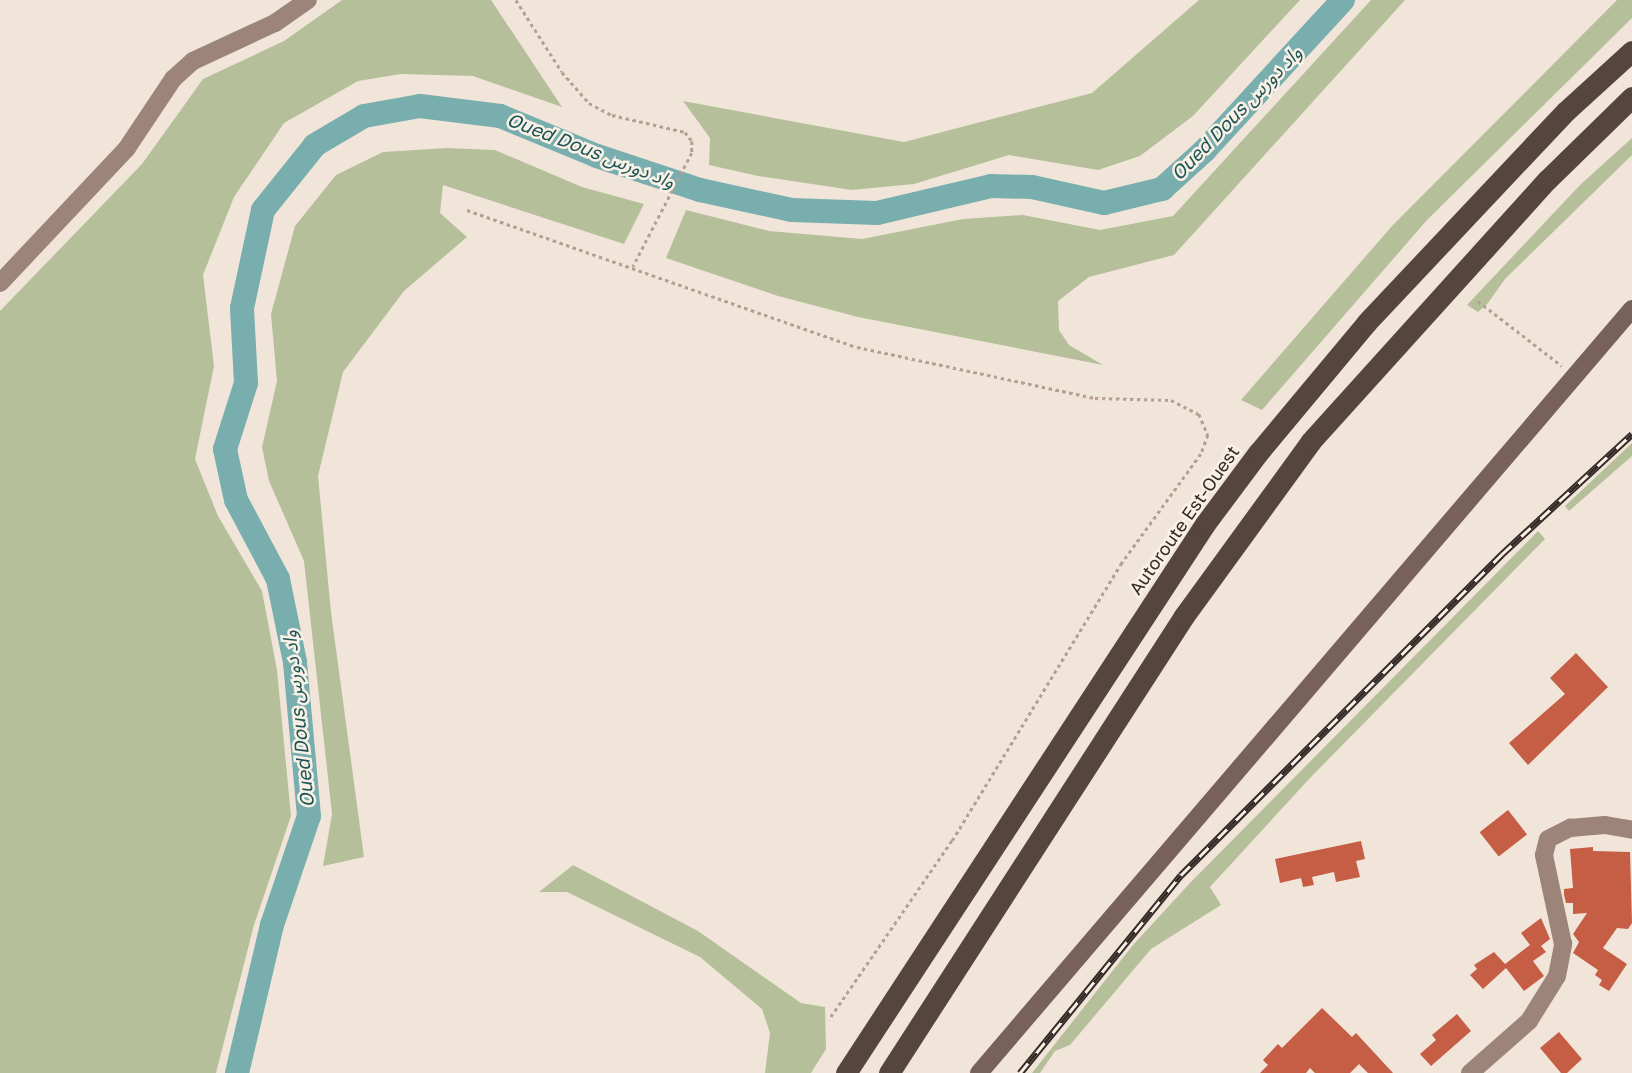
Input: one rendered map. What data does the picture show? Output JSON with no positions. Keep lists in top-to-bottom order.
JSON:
{
  "streets": {
    "highway": ["Autoroute Est-Ouest"]
  },
  "water": ["Oued Dous واد دورس"]
}
